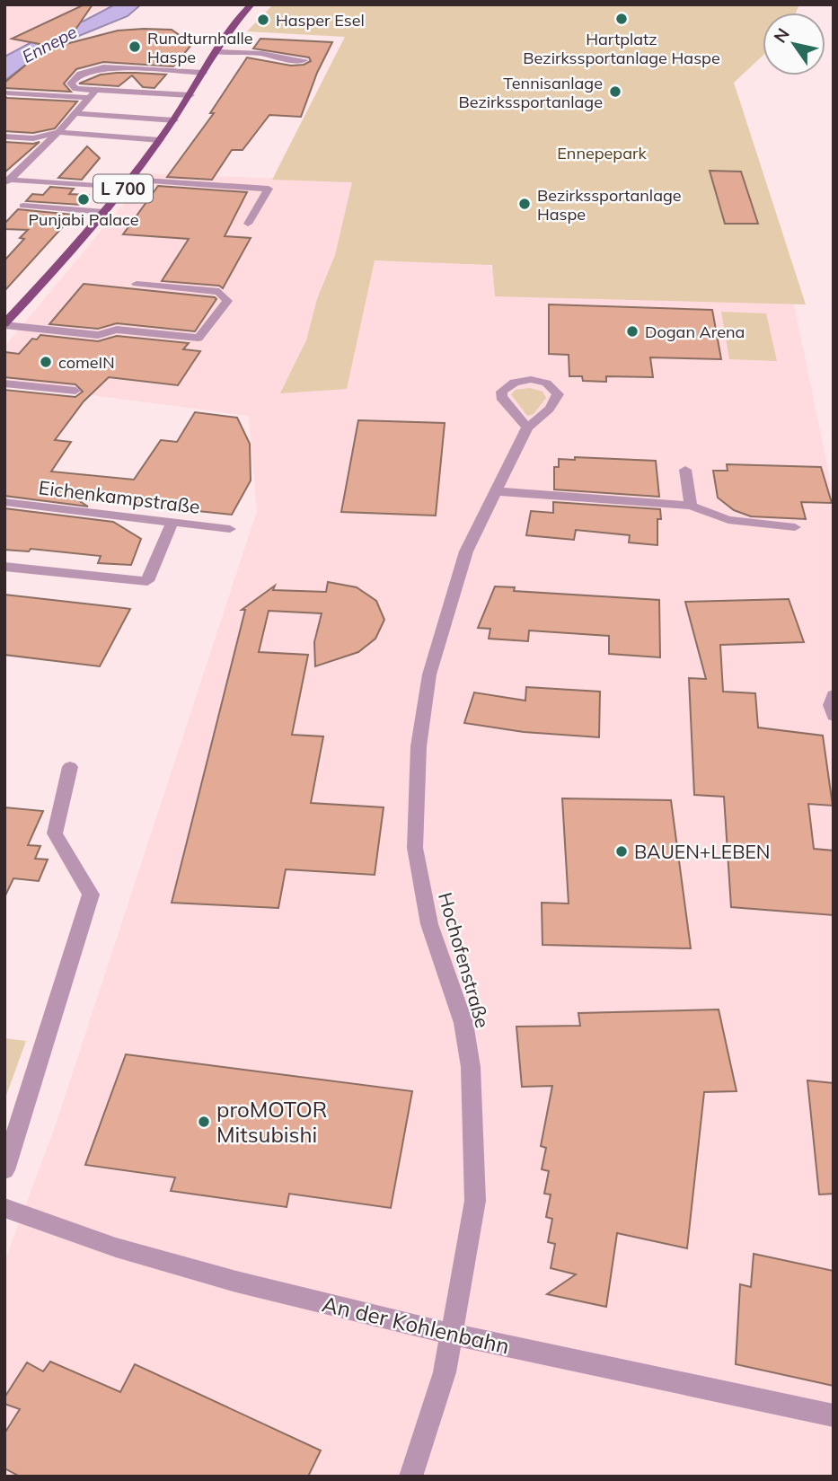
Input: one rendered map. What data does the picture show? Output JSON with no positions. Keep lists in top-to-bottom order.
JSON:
{
  "streets": {
    "main road": ["L 700"],
    "street": ["Eichenkampstraße", "Hochofenstraße", "An der Kohlenbahn"]
  },
  "crossings": [
    ["Hochofenstraße", "An der Kohlenbahn"]
  ],
  "water": ["Ennepe"],
  "parks": ["Ennepepark"],
  "places": [
    "Hartplatz Bezirkssportanlage Haspe",
    "Hasper Esel",
    "Rundturnhalle Haspe",
    "Tennisanlage Bezirkssportanlage",
    "Punjabi Palace",
    "Bezirkssportanlage Haspe",
    "Dogan Arena",
    "comeIN",
    "BAUEN+LEBEN",
    "proMOTOR Mitsubishi"
  ],
  "north": "top left"
}
